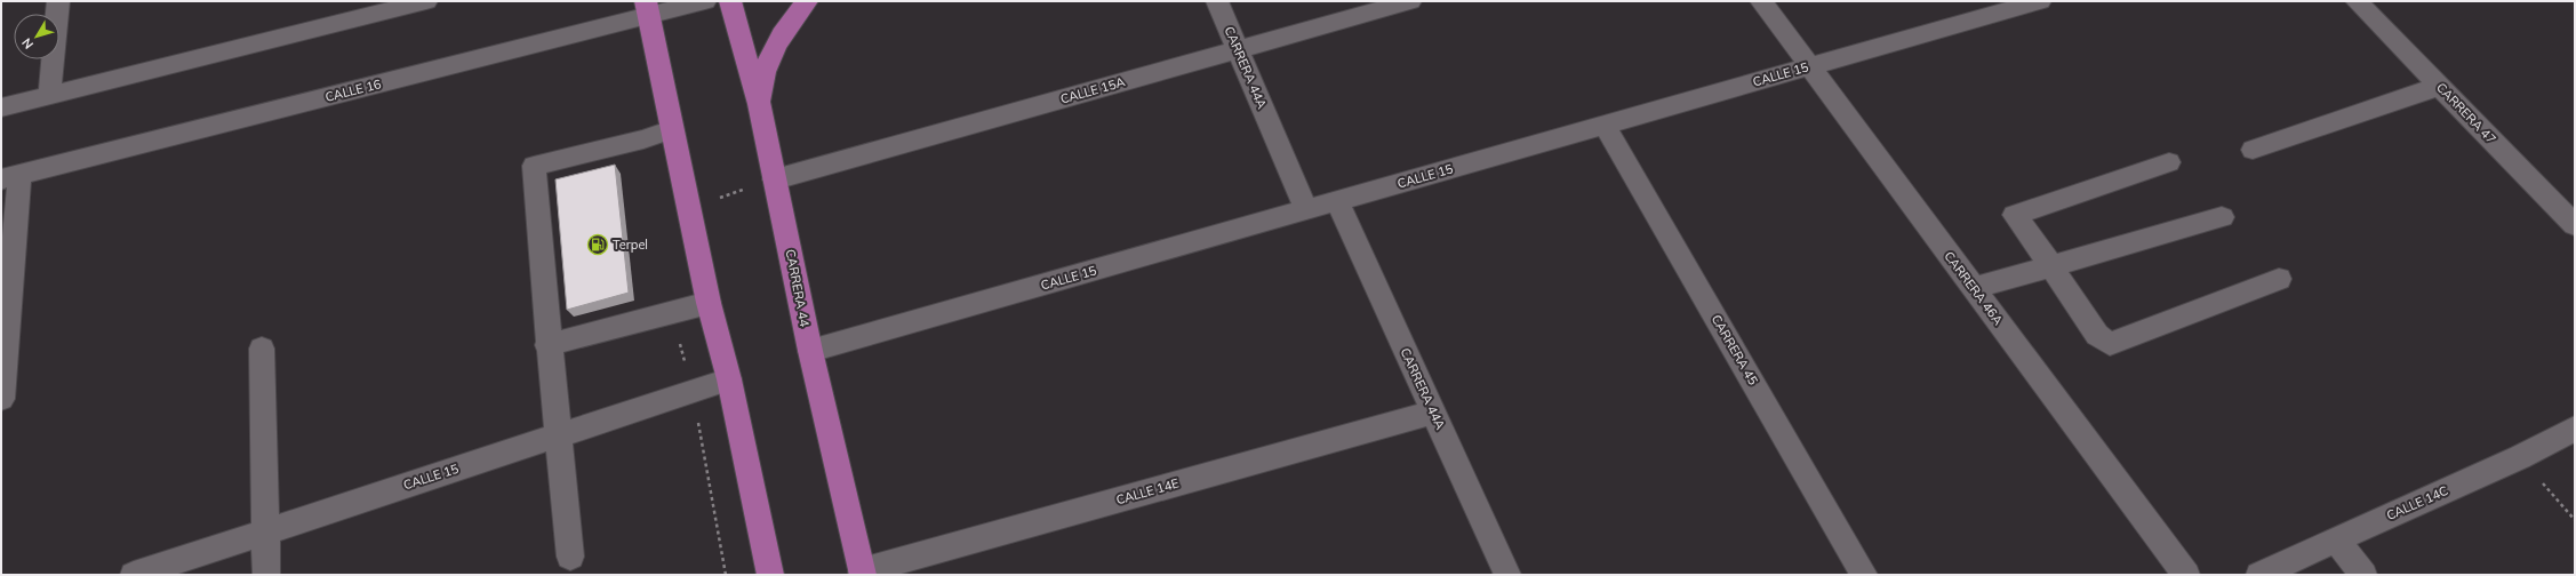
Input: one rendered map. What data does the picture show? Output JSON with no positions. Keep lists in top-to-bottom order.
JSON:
{
  "streets": {
    "main road": ["CARRERA 44"],
    "street": [
      "CARRERA 44A",
      "CALLE 15",
      "CALLE 16",
      "CALLE 15A",
      "CARRERA 47",
      "CARRERA 46A",
      "CARRERA 45",
      "CALLE 14E",
      "CALLE 14C"
    ]
  },
  "crossings": [
    ["CARRERA 44A", "CALLE 15"],
    ["CARRERA 44A", "CALLE 15A"],
    ["CARRERA 44A", "CALLE 14E"],
    ["CALLE 15", "CARRERA 44"],
    ["CALLE 15", "CARRERA 46A"],
    ["CALLE 15", "CARRERA 45"],
    ["CALLE 15A", "CARRERA 44"],
    ["CARRERA 44", "CALLE 14E"]
  ],
  "places": {
    "fuel station": ["Terpel"]
  },
  "north": "bottom left"
}
